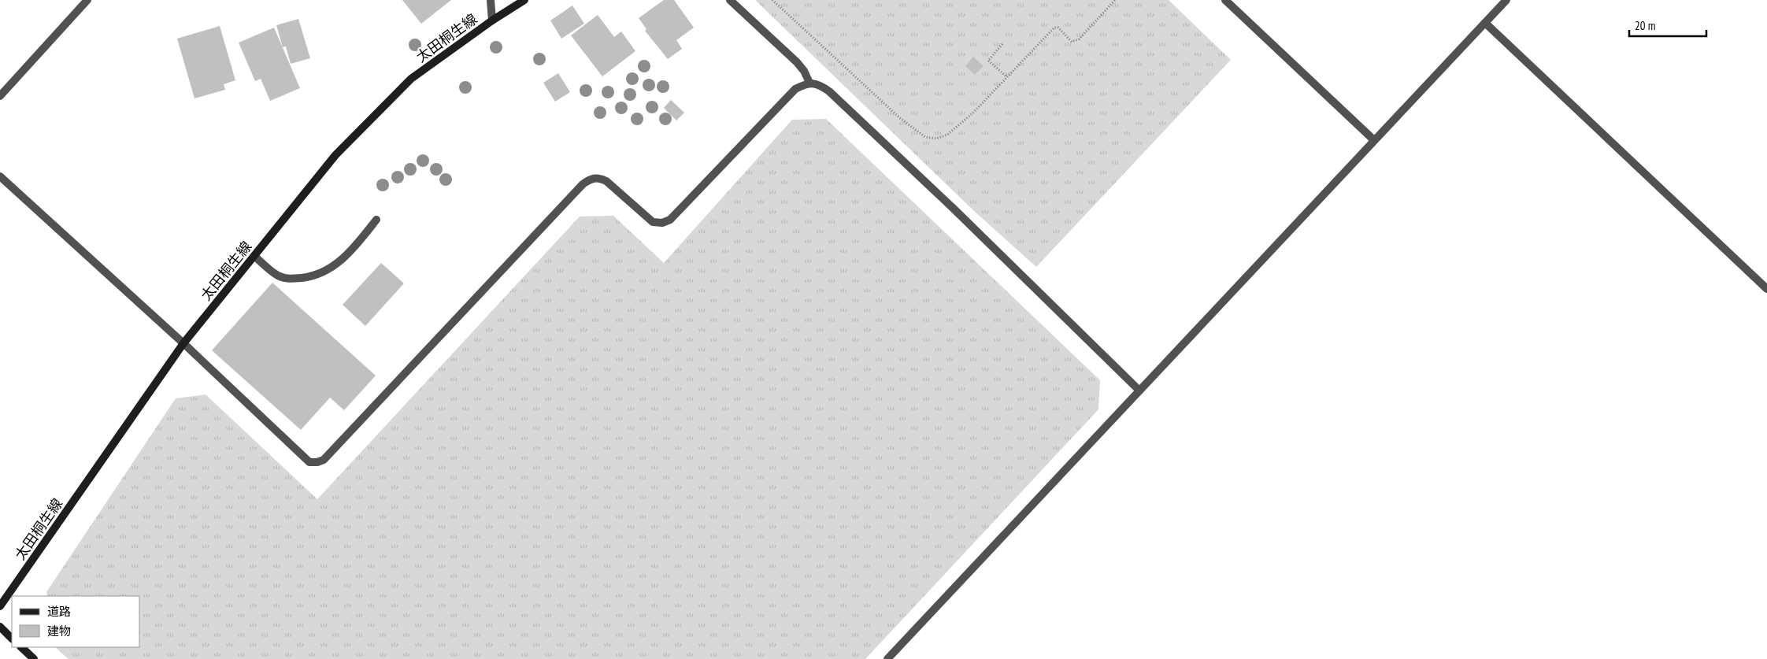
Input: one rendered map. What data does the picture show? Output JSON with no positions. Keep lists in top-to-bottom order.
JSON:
{
  "streets": {
    "main road": ["太田桐生線"]
  },
  "legend": ["道路", "建物"],
  "scale_bar": "20 m"
}
